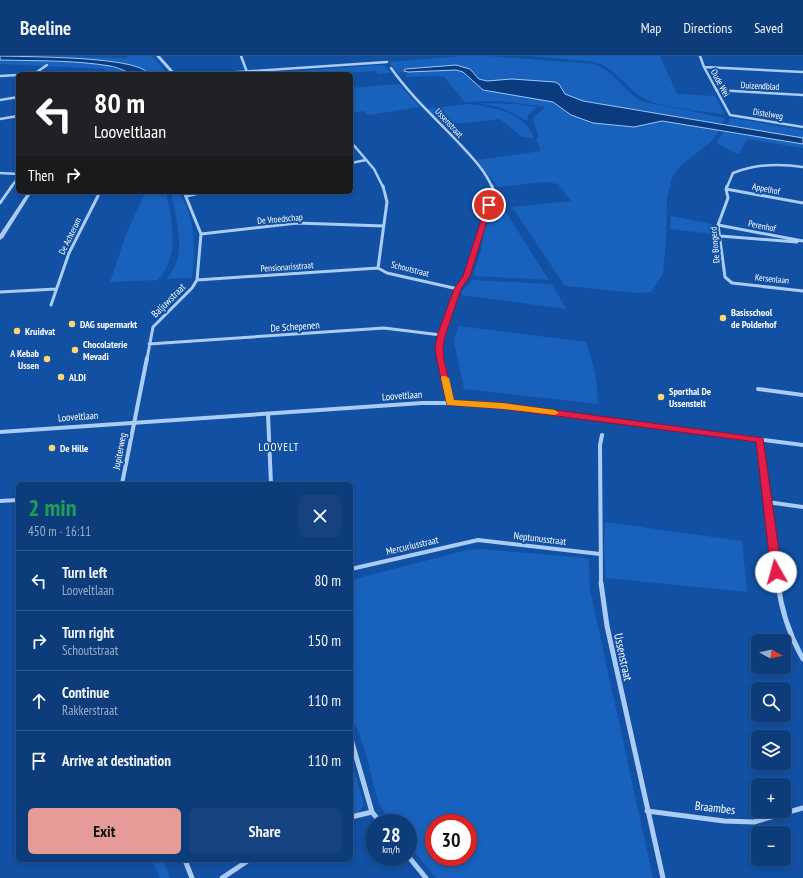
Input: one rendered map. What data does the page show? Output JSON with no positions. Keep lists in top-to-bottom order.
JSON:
{
  "streets": {
    "street": [
      "Oude Wei",
      "Duizendblad",
      "Distelweg",
      "Ussenstraat",
      "Appelhof",
      "De Vroedschap",
      "Perenhof",
      "De Achterom",
      "De Bongerd",
      "Pensionarisstraat",
      "Schoutstraat",
      "Kersenlaan",
      "Baljuwstraat",
      "De Schepenen",
      "Looveltlaan",
      "Jupiterweg",
      "Neptunusstraat",
      "Mercuriusstraat",
      "Braambes"
    ]
  },
  "crossings": [
    ["Oude Wei", "Duizendblad"],
    ["Oude Wei", "Distelweg"],
    ["Ussenstraat", "Schoutstraat"],
    ["Ussenstraat", "Neptunusstraat"],
    ["Ussenstraat", "Braambes"],
    ["Appelhof", "De Bongerd"],
    ["De Vroedschap", "Schoutstraat"],
    ["De Vroedschap", "Baljuwstraat"],
    ["Perenhof", "De Bongerd"],
    ["De Bongerd", "Kersenlaan"],
    ["Pensionarisstraat", "Schoutstraat"],
    ["Pensionarisstraat", "Baljuwstraat"],
    ["Baljuwstraat", "De Schepenen"],
    ["Baljuwstraat", "Looveltlaan"],
    ["Baljuwstraat", "Jupiterweg"],
    ["Looveltlaan", "Jupiterweg"],
    ["Neptunusstraat", "Mercuriusstraat"]
  ],
  "districts": ["LOOVELT"],
  "places": [
    "Basisschool de Polderhof",
    "DAG supermarkt",
    "Kruidvat",
    "Chocolaterie Mevadi",
    "A Kebab Ussen",
    "ALDI",
    "Sporthal De Ussenstelt",
    "De Hille"
  ],
  "north": "right",
  "page": {
    "header": "Beeline",
    "nav": ["Map", "Directions", "Saved"],
    "turn": ["80 m", "Looveltlaan"],
    "then": "Then",
    "heading": ["2 min", "450 m · 16:11"],
    "list": [
      {
        "name": "Turn left",
        "note": "Looveltlaan",
        "value": "80 m"
      },
      {
        "name": "Turn right",
        "note": "Schoutstraat",
        "value": "150 m"
      },
      {
        "name": "Continue",
        "note": "Rakkerstraat",
        "value": "110 m"
      },
      {
        "name": "Arrive at destination",
        "value": "110 m"
      }
    ],
    "map_buttons": ["+", "−"],
    "buttons": ["Exit", "Share"],
    "speed": "28 km/h",
    "limit": "30"
  }
}
